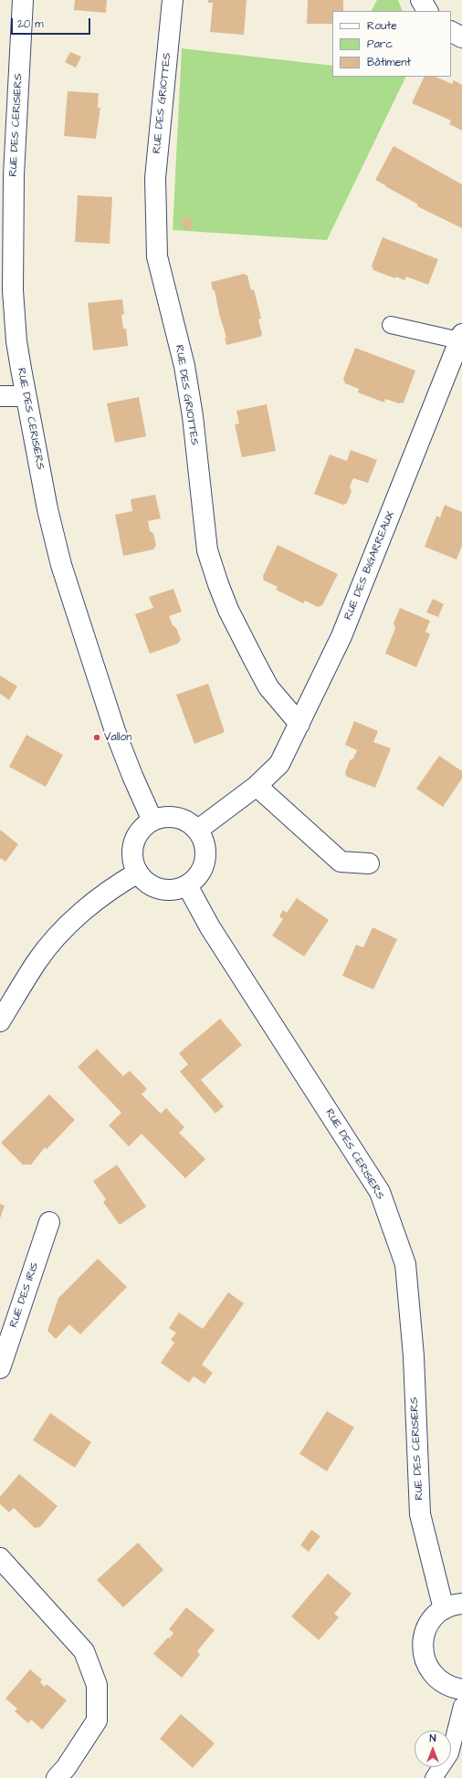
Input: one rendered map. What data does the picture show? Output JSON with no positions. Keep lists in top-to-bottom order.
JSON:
{
  "streets": {
    "street": [
      "RUE DES GRIOTTES",
      "RUE DES CERISIERS",
      "RUE DES BIGARREAUX",
      "RUE DES IRIS"
    ]
  },
  "crossings": [
    ["RUE DES GRIOTTES", "RUE DES BIGARREAUX"],
    ["RUE DES CERISIERS", "RUE DES BIGARREAUX"]
  ],
  "places": ["Vallon"],
  "legend": ["Route", "Parc", "Bâtiment"],
  "scale_bar": "20 m",
  "north": "top"
}
